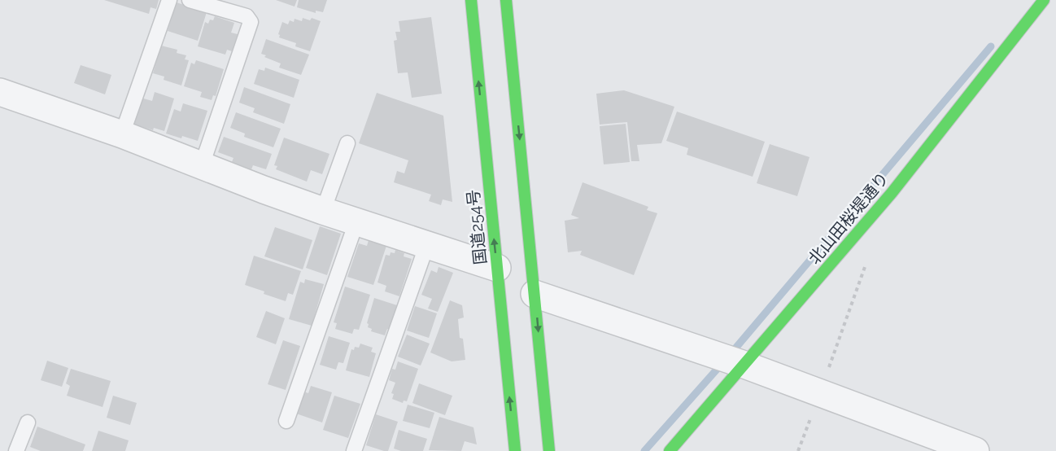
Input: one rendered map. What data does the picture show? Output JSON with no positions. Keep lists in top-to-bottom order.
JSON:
{
  "streets": {
    "main road": ["北山田桜堤通り", "国道254号"]
  }
}
